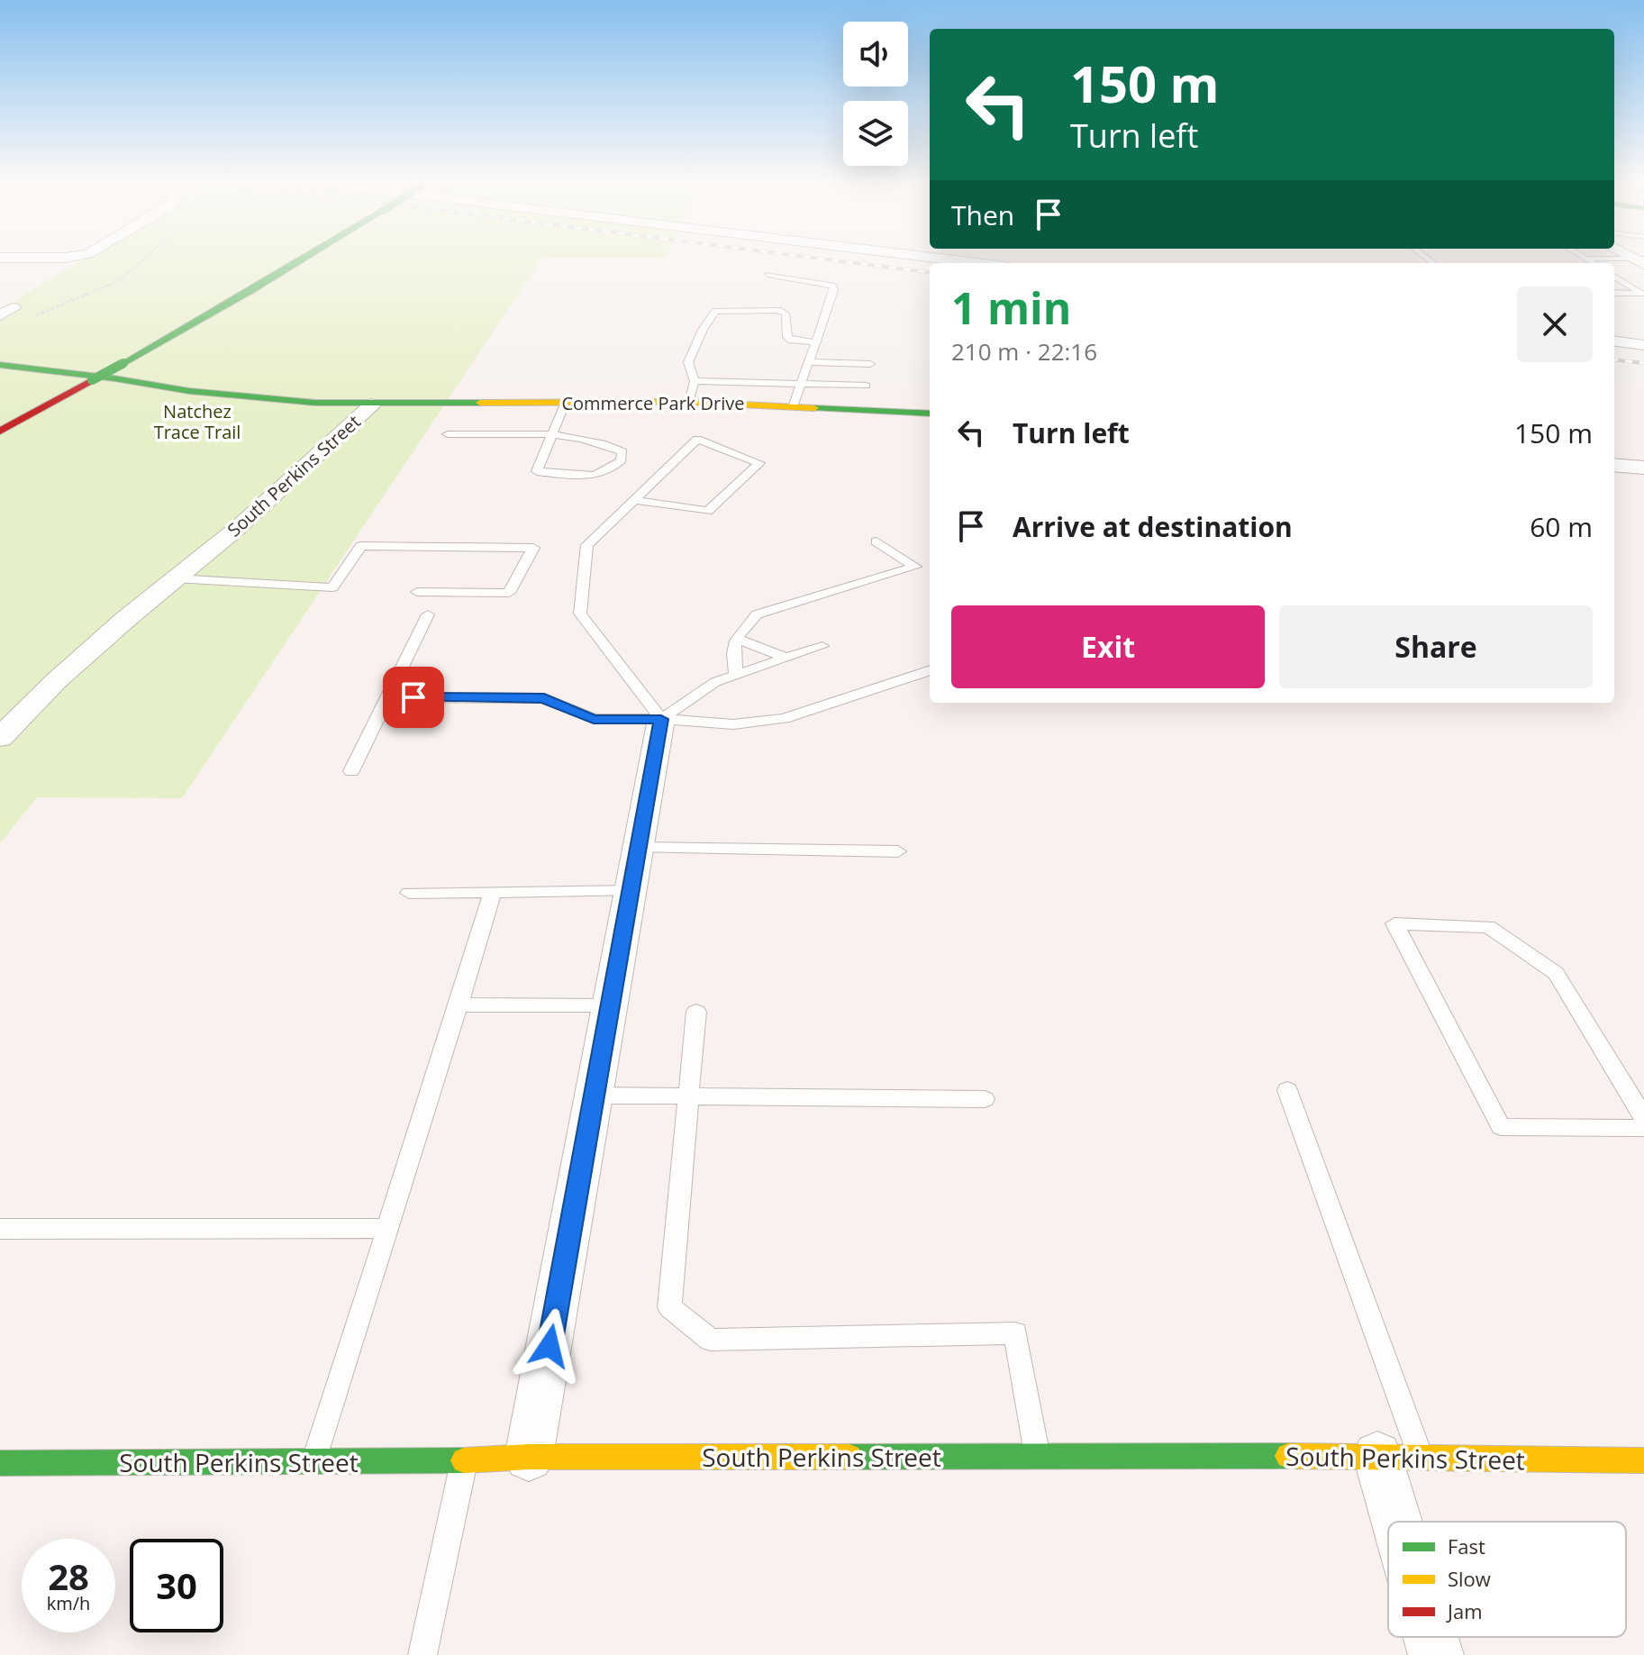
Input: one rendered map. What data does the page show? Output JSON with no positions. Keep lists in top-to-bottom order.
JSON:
{
  "streets": {
    "street": ["Commerce Park Drive", "South Perkins Street"]
  },
  "crossings": [
    ["Commerce Park Drive", "South Perkins Street"]
  ],
  "parks": ["Natchez Trace Trail"],
  "legend": ["Fast", "Slow", "Jam"],
  "page": {
    "turn": ["150 m", "Turn left"],
    "then": "Then",
    "heading": ["1 min", "210 m · 22:16"],
    "list": [
      {
        "name": "Turn left",
        "value": "150 m"
      },
      {
        "name": "Arrive at destination",
        "value": "60 m"
      }
    ],
    "buttons": ["Exit", "Share"],
    "speed": "28 km/h",
    "limit": "30"
  }
}
